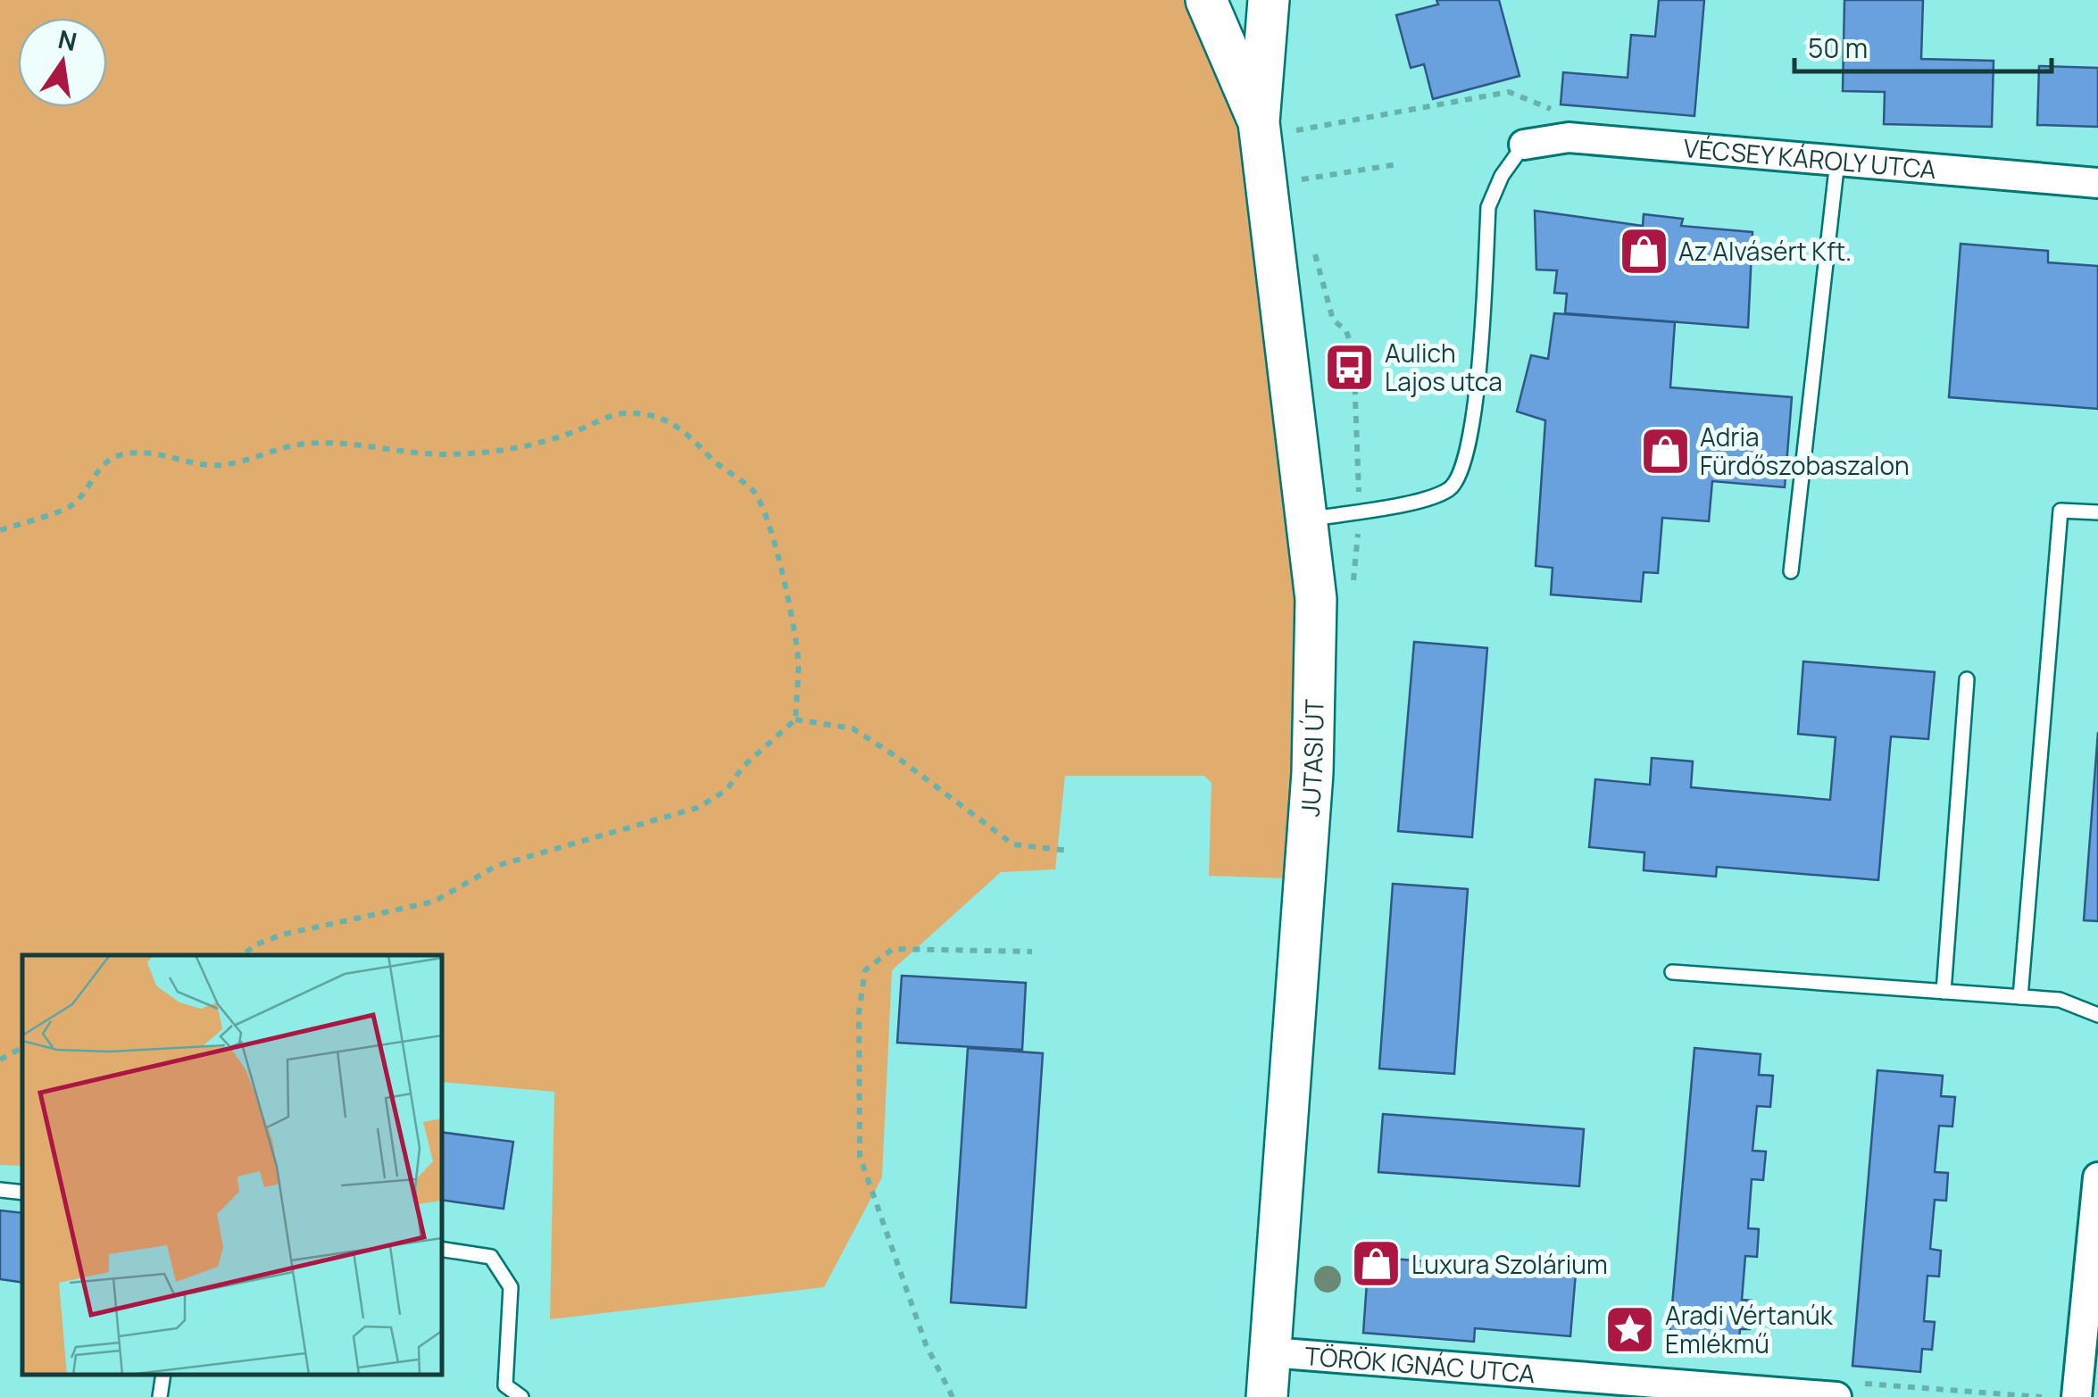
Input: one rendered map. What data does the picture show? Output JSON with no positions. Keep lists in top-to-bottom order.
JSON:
{
  "streets": {
    "street": ["VÉCSEY KÁROLY UTCA", "JUTASI ÚT", "TÖRÖK IGNÁC UTCA"]
  },
  "crossings": [
    ["JUTASI ÚT", "TÖRÖK IGNÁC UTCA"]
  ],
  "places": {
    "shop": ["Az Alvásért Kft.", "Adria Fürdőszobaszalon", "Luxura Szolárium"],
    "bus stop": ["Aulich Lajos utca"],
    "place": ["Aradi Vértanúk Emlékmű"]
  },
  "scale_bar": "50 m",
  "north": "top"
}
